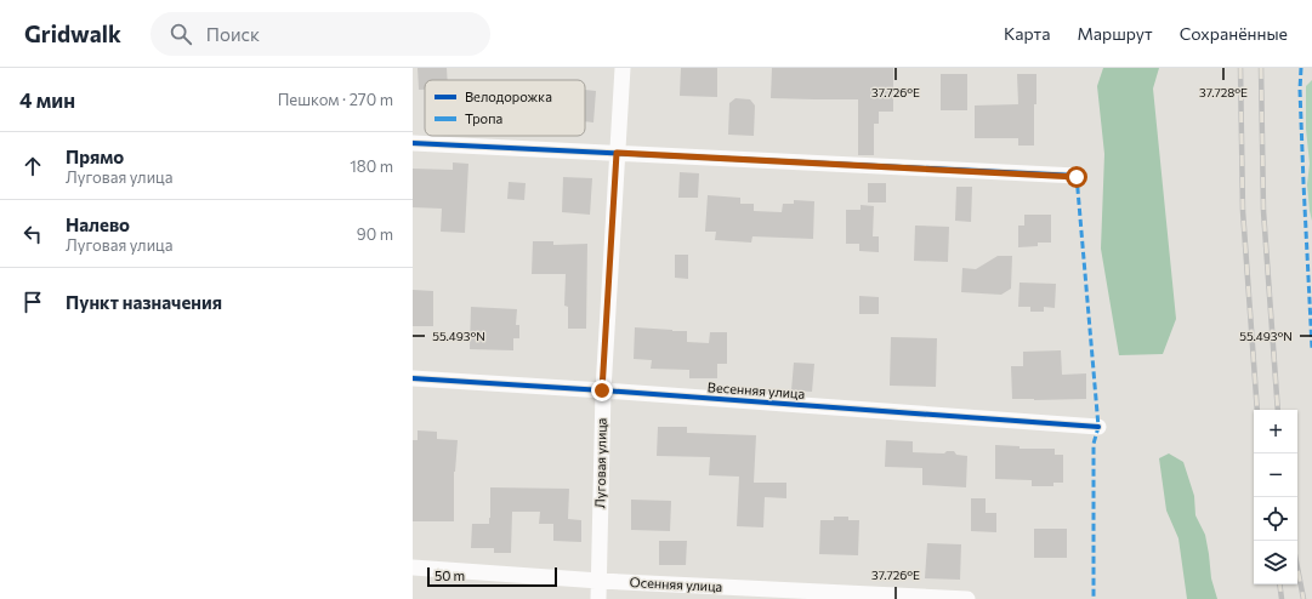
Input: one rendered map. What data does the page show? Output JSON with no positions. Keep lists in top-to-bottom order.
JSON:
{
  "streets": {
    "street": ["Весенняя улица", "Луговая улица", "Осенняя улица"]
  },
  "crossings": [
    ["Весенняя улица", "Луговая улица"],
    ["Луговая улица", "Осенняя улица"]
  ],
  "legend": ["Велодорожка", "Тропа"],
  "scale_bar": "50 m",
  "page": {
    "header": "Gridwalk",
    "search": "Поиск",
    "nav": ["Карта", "Маршрут", "Сохранённые"],
    "heading": ["4 мин", "Пешком · 270 m"],
    "list": [
      ["Прямо", "Луговая улица", "180 m"],
      ["Налево", "Луговая улица", "90 m"],
      "Пункт назначения"
    ],
    "map_buttons": ["+", "−"],
    "scale": "50 m"
  },
  "coordinates": ["37.726°E", "37.728°E", "55.493°N"]
}
